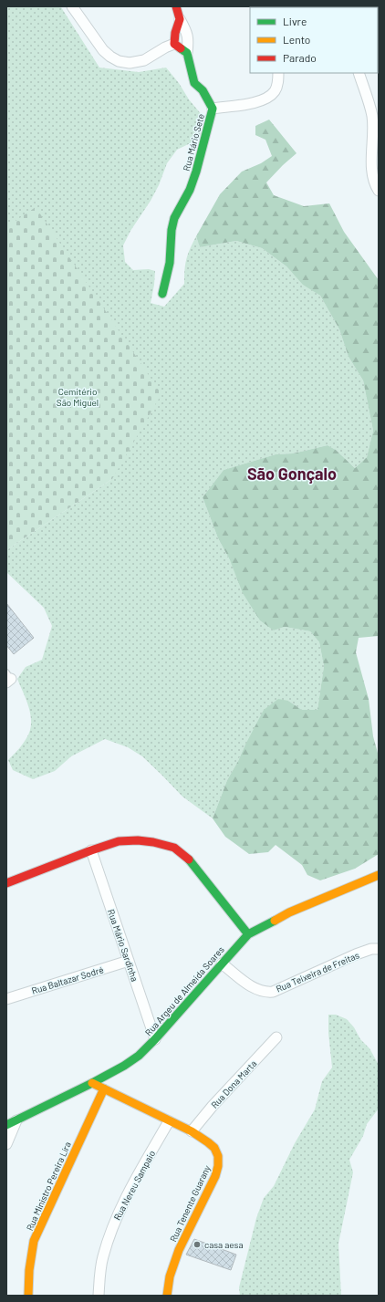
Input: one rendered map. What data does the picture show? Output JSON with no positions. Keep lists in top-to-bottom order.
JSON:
{
  "streets": {
    "street": [
      "Rua Mário Sete",
      "Rua Mário Sardinha",
      "Rua Teixeira de Freitas",
      "Rua Baltazar Sodré",
      "Rua Argeu de Almeida Soares",
      "Rua Dona Marta",
      "Rua Nereu Sampaio",
      "Rua Ministro Pereira Líra",
      "Rua Tenente Guarany"
    ]
  },
  "crossings": [
    ["Rua Mário Sardinha", "Rua Baltazar Sodré"],
    ["Rua Mário Sardinha", "Rua Argeu de Almeida Soares"],
    ["Rua Teixeira de Freitas", "Rua Argeu de Almeida Soares"],
    ["Rua Argeu de Almeida Soares", "Rua Tenente Guarany"],
    ["Rua Dona Marta", "Rua Tenente Guarany"],
    ["Rua Nereu Sampaio", "Rua Tenente Guarany"],
    ["Rua Ministro Pereira Líra", "Rua Tenente Guarany"]
  ],
  "districts": ["São Gonçalo"],
  "parks": ["Cemitério São Miguel"],
  "places": ["casa aesa"],
  "legend": ["Livre", "Lento", "Parado"]
}
